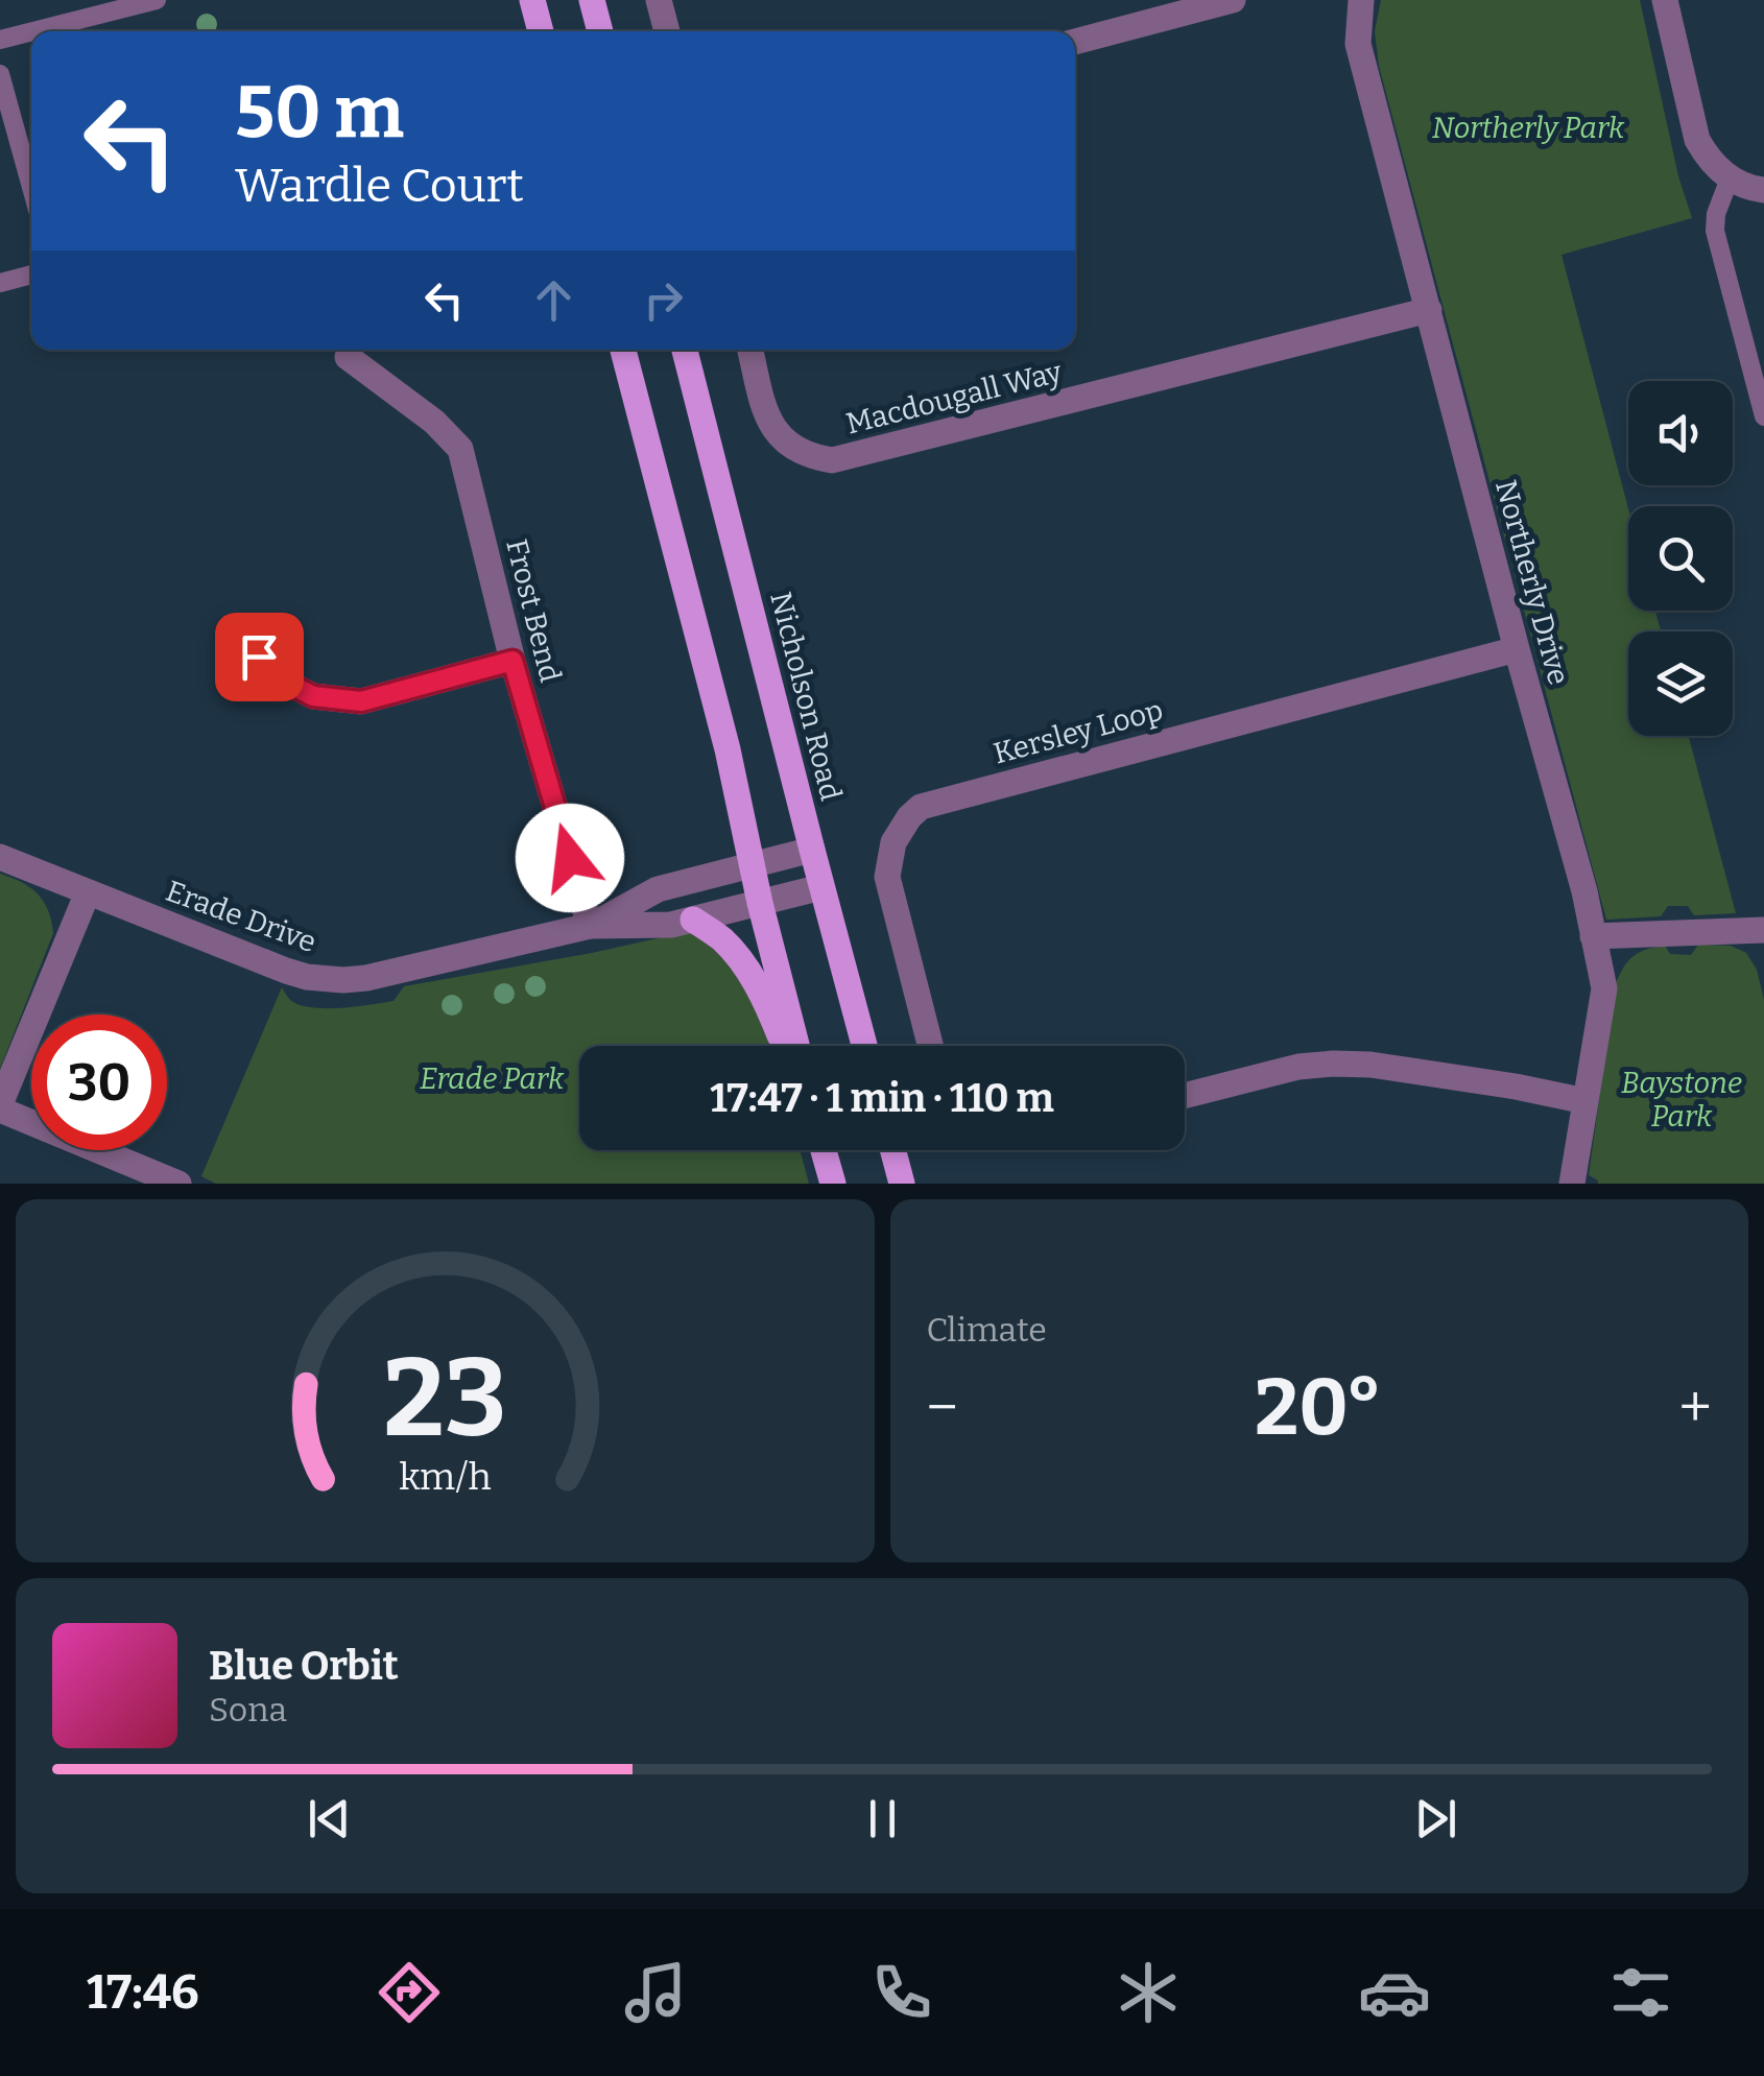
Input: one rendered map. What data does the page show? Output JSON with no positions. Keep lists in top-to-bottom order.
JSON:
{
  "streets": {
    "main road": ["Nicholson Road"],
    "street": [
      "Macdougall Way",
      "Northerly Drive",
      "Frost Bend",
      "Kersley Loop",
      "Erade Drive"
    ]
  },
  "crossings": [
    ["Macdougall Way", "Northerly Drive"],
    ["Northerly Drive", "Kersley Loop"],
    ["Frost Bend", "Erade Drive"],
    ["Nicholson Road", "Erade Drive"]
  ],
  "parks": ["Northerly Park", "Erade Park", "Baystone Park"],
  "page": {
    "turn": ["50 m", "Wardle Court"],
    "limit": "30",
    "trip": "17:47 · 1 min · 110 m",
    "tile": "Climate",
    "heat": ["−", "20°", "+"],
    "song": ["Blue Orbit", "Sona"],
    "tabs": "17:46",
    "gauge": ["23", "km/h"]
  }
}
